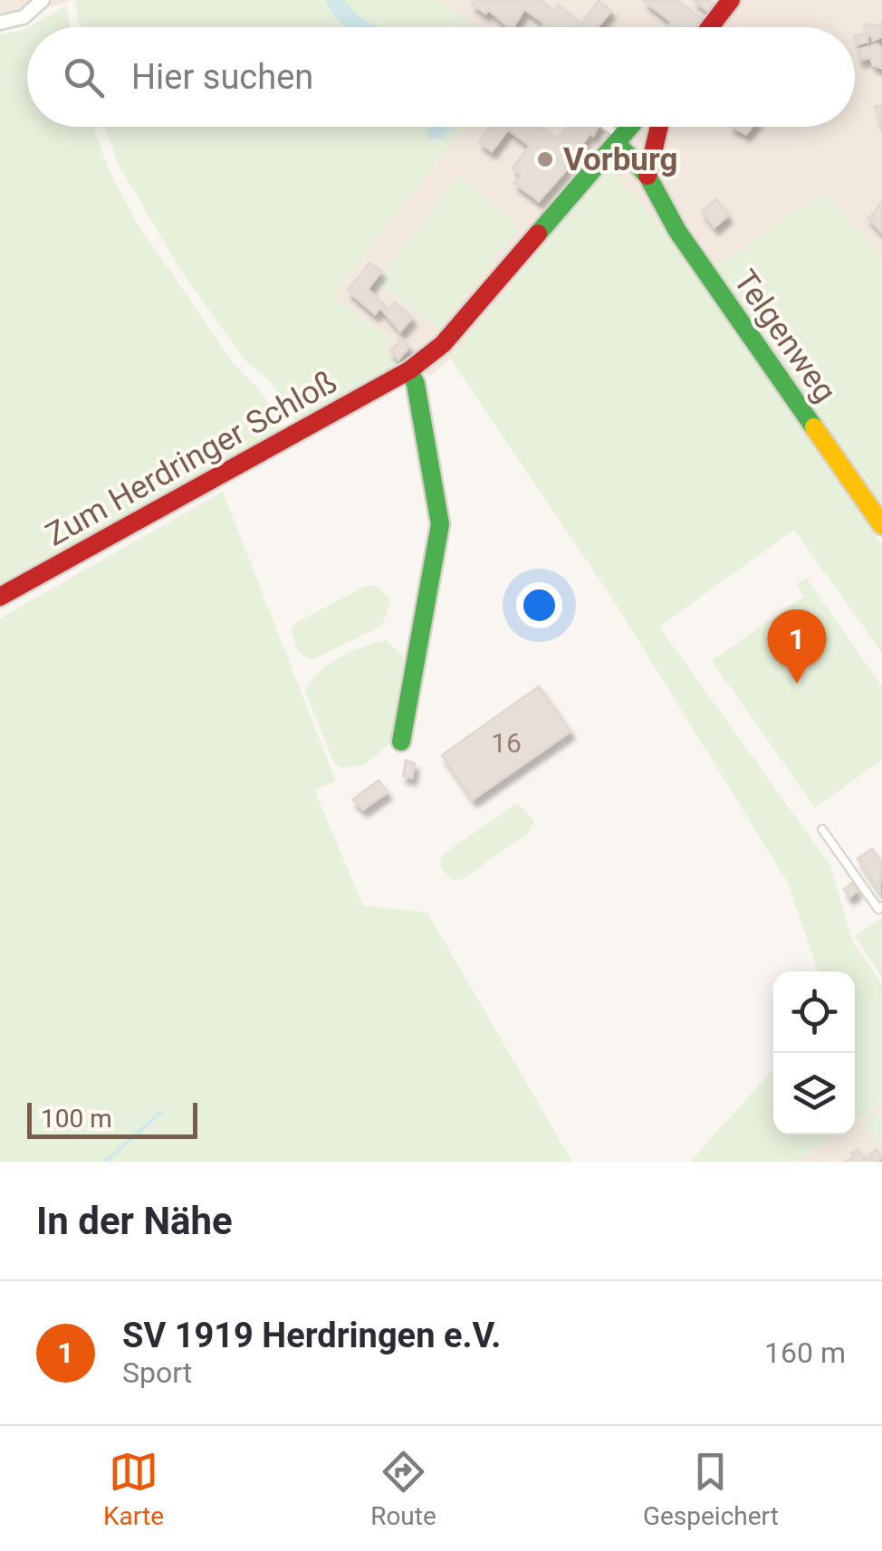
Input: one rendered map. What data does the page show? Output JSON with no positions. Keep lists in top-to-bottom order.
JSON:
{
  "streets": {
    "street": ["Telgenweg", "Zum Herdringer Schloß"]
  },
  "crossings": [
    ["Telgenweg", "Zum Herdringer Schloß"]
  ],
  "places": ["Vorburg"],
  "house_numbers": ["16"],
  "scale_bar": "100 m",
  "page": {
    "search": "Hier suchen",
    "pins": "1",
    "scale": "100 m",
    "heading": "In der Nähe",
    "list": [
      {
        "mark": "1",
        "name": "SV 1919 Herdringen e.V.",
        "note": "Sport",
        "value": "160 m"
      }
    ],
    "nav": ["Karte", "Route", "Gespeichert"]
  }
}
